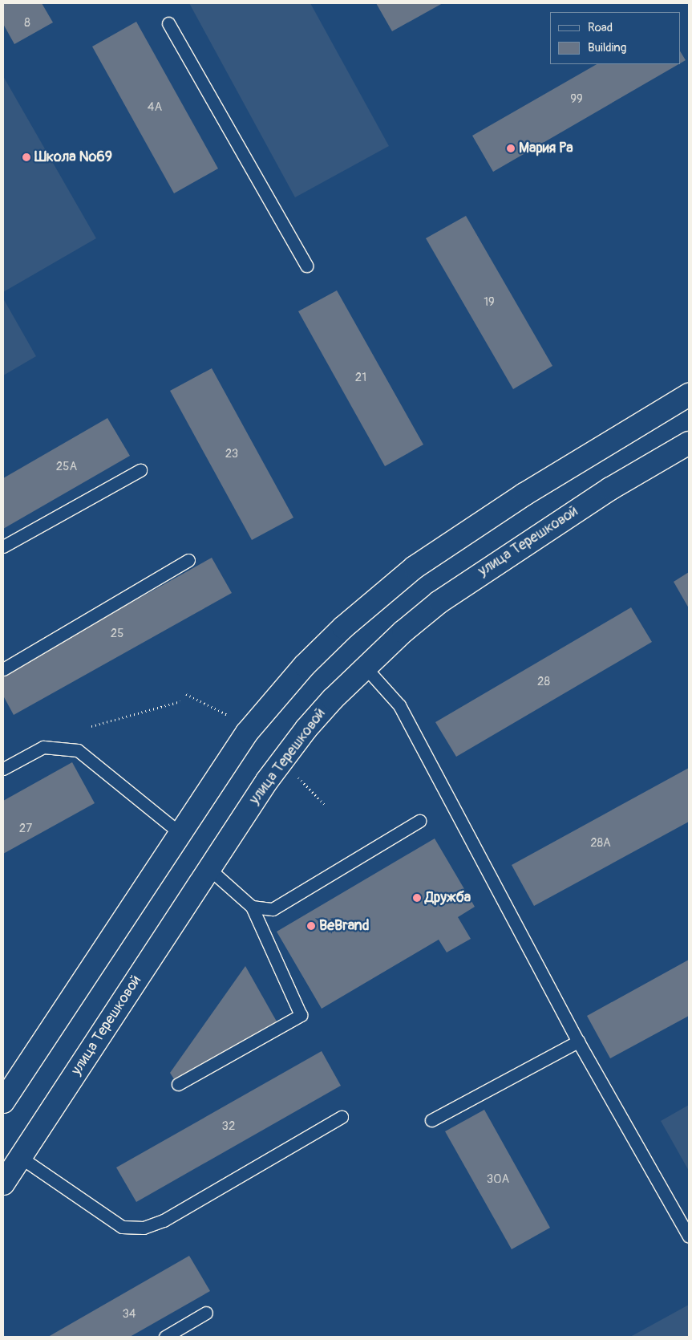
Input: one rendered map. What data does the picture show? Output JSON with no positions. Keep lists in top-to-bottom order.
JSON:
{
  "streets": {
    "main road": ["улица Терешковой"]
  },
  "places": [
    "Мария Ра",
    "Школа №69",
    "Дружба",
    "BeBrand"
  ],
  "house_numbers": [
    "8",
    "99",
    "4А",
    "19",
    "21",
    "23",
    "25А",
    "25",
    "28",
    "27",
    "28А",
    "32",
    "30А",
    "34"
  ],
  "legend": ["Road", "Building"]
}
